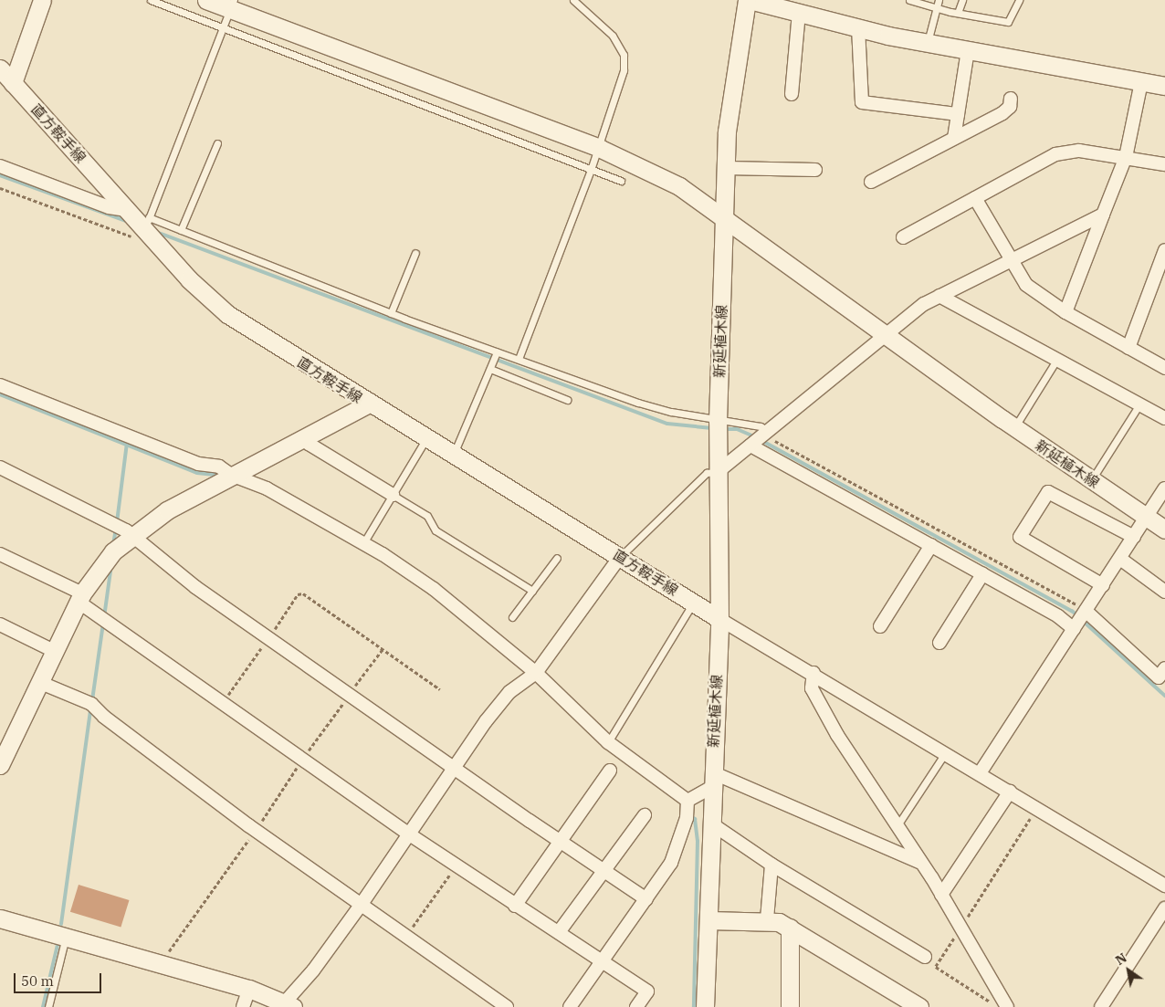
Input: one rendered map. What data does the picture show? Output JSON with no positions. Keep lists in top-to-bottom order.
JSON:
{
  "streets": {
    "street": ["直方鞍手線", "新延植木線"]
  },
  "crossings": [
    ["直方鞍手線", "新延植木線"]
  ],
  "scale_bar": "50 m",
  "north": "top left"
}
